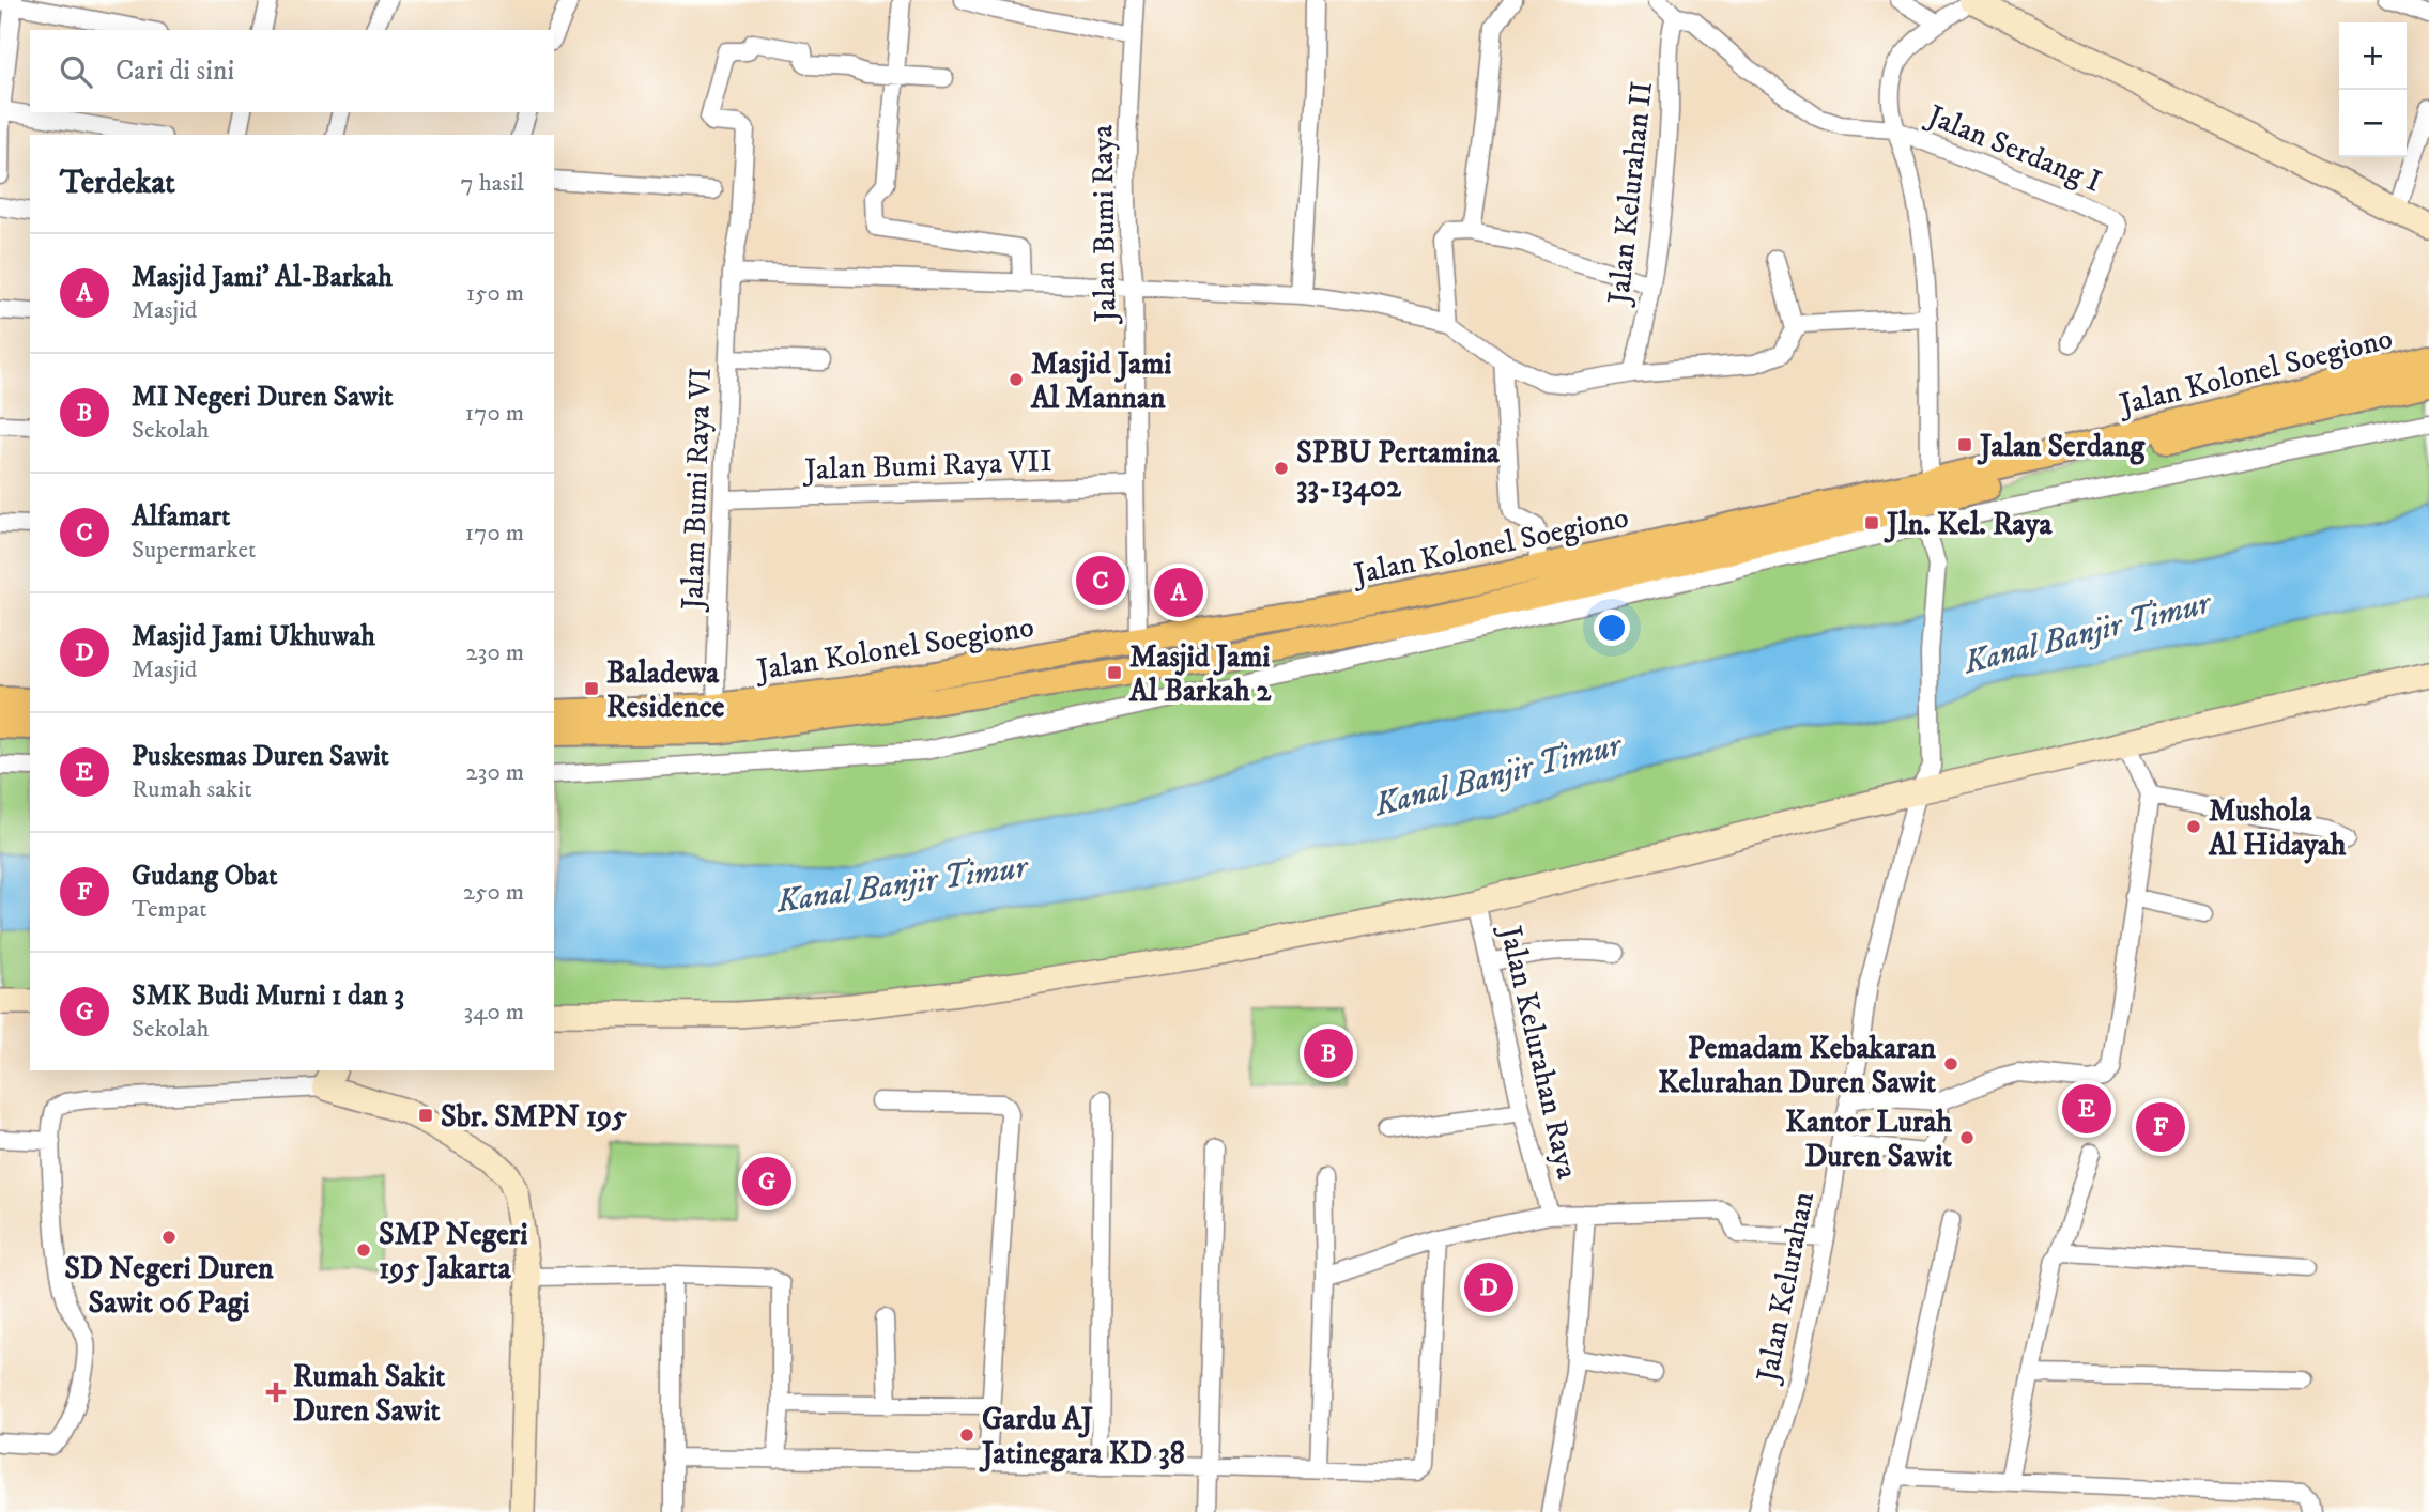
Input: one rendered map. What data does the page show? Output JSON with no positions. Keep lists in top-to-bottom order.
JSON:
{
  "streets": {
    "main road": ["Jalan Kolonel Soegiono"],
    "street": [
      "Jalan Serdang I",
      "Jalan Kelurahan II",
      "Jalan Bumi Raya",
      "Jalan Bumi Raya VII",
      "Jalam Bumi Raya VI",
      "Jalan Kelurahan Raya",
      "Jalan Kelurahan"
    ]
  },
  "crossings": [
    ["Jalan Bumi Raya", "Jalan Kolonel Soegiono"],
    ["Jalan Bumi Raya", "Jalan Bumi Raya VII"],
    ["Jalan Kolonel Soegiono", "Jalam Bumi Raya VI"],
    ["Jalan Bumi Raya VII", "Jalam Bumi Raya VI"]
  ],
  "water": ["Kanal Banjir Timur"],
  "places": {
    "other": [
      "Masjid Jami Al Mannan",
      "SPBU Pertamina 33-13402",
      "Mushola Al Hidayah",
      "Pemadam Kebakaran Kelurahan Duren Sawit",
      "Kantor Lurah Duren Sawit",
      "SD Negeri Duren Sawit 06 Pagi",
      "SMP Negeri 195 Jakarta",
      "Gardu AJ Jatinegara KD 38"
    ],
    "transit": [
      "Jalan Serdang",
      "Jln. Kel. Raya",
      "Masjid Jami Al Barkah 2",
      "Baladewa Residence",
      "Sbr. SMPN 195"
    ],
    "health": ["Rumah Sakit Duren Sawit"]
  },
  "page": {
    "map_buttons": ["+", "−"],
    "search": "Cari di sini",
    "heading": ["Terdekat", "7 hasil"],
    "list": [
      {
        "mark": "A",
        "name": "Masjid Jami' Al-Barkah",
        "note": "Masjid",
        "value": "150 m"
      },
      {
        "mark": "B",
        "name": "MI Negeri Duren Sawit",
        "note": "Sekolah",
        "value": "170 m"
      },
      {
        "mark": "C",
        "name": "Alfamart",
        "note": "Supermarket",
        "value": "170 m"
      },
      {
        "mark": "D",
        "name": "Masjid Jami Ukhuwah",
        "note": "Masjid",
        "value": "230 m"
      },
      {
        "mark": "E",
        "name": "Puskesmas Duren Sawit",
        "note": "Rumah sakit",
        "value": "230 m"
      },
      {
        "mark": "F",
        "name": "Gudang Obat",
        "note": "Tempat",
        "value": "250 m"
      },
      {
        "mark": "G",
        "name": "SMK Budi Murni 1 dan 3",
        "note": "Sekolah",
        "value": "340 m"
      }
    ],
    "pins": [
      "C",
      "A",
      "B",
      "E",
      "F",
      "G",
      "D"
    ]
  }
}
